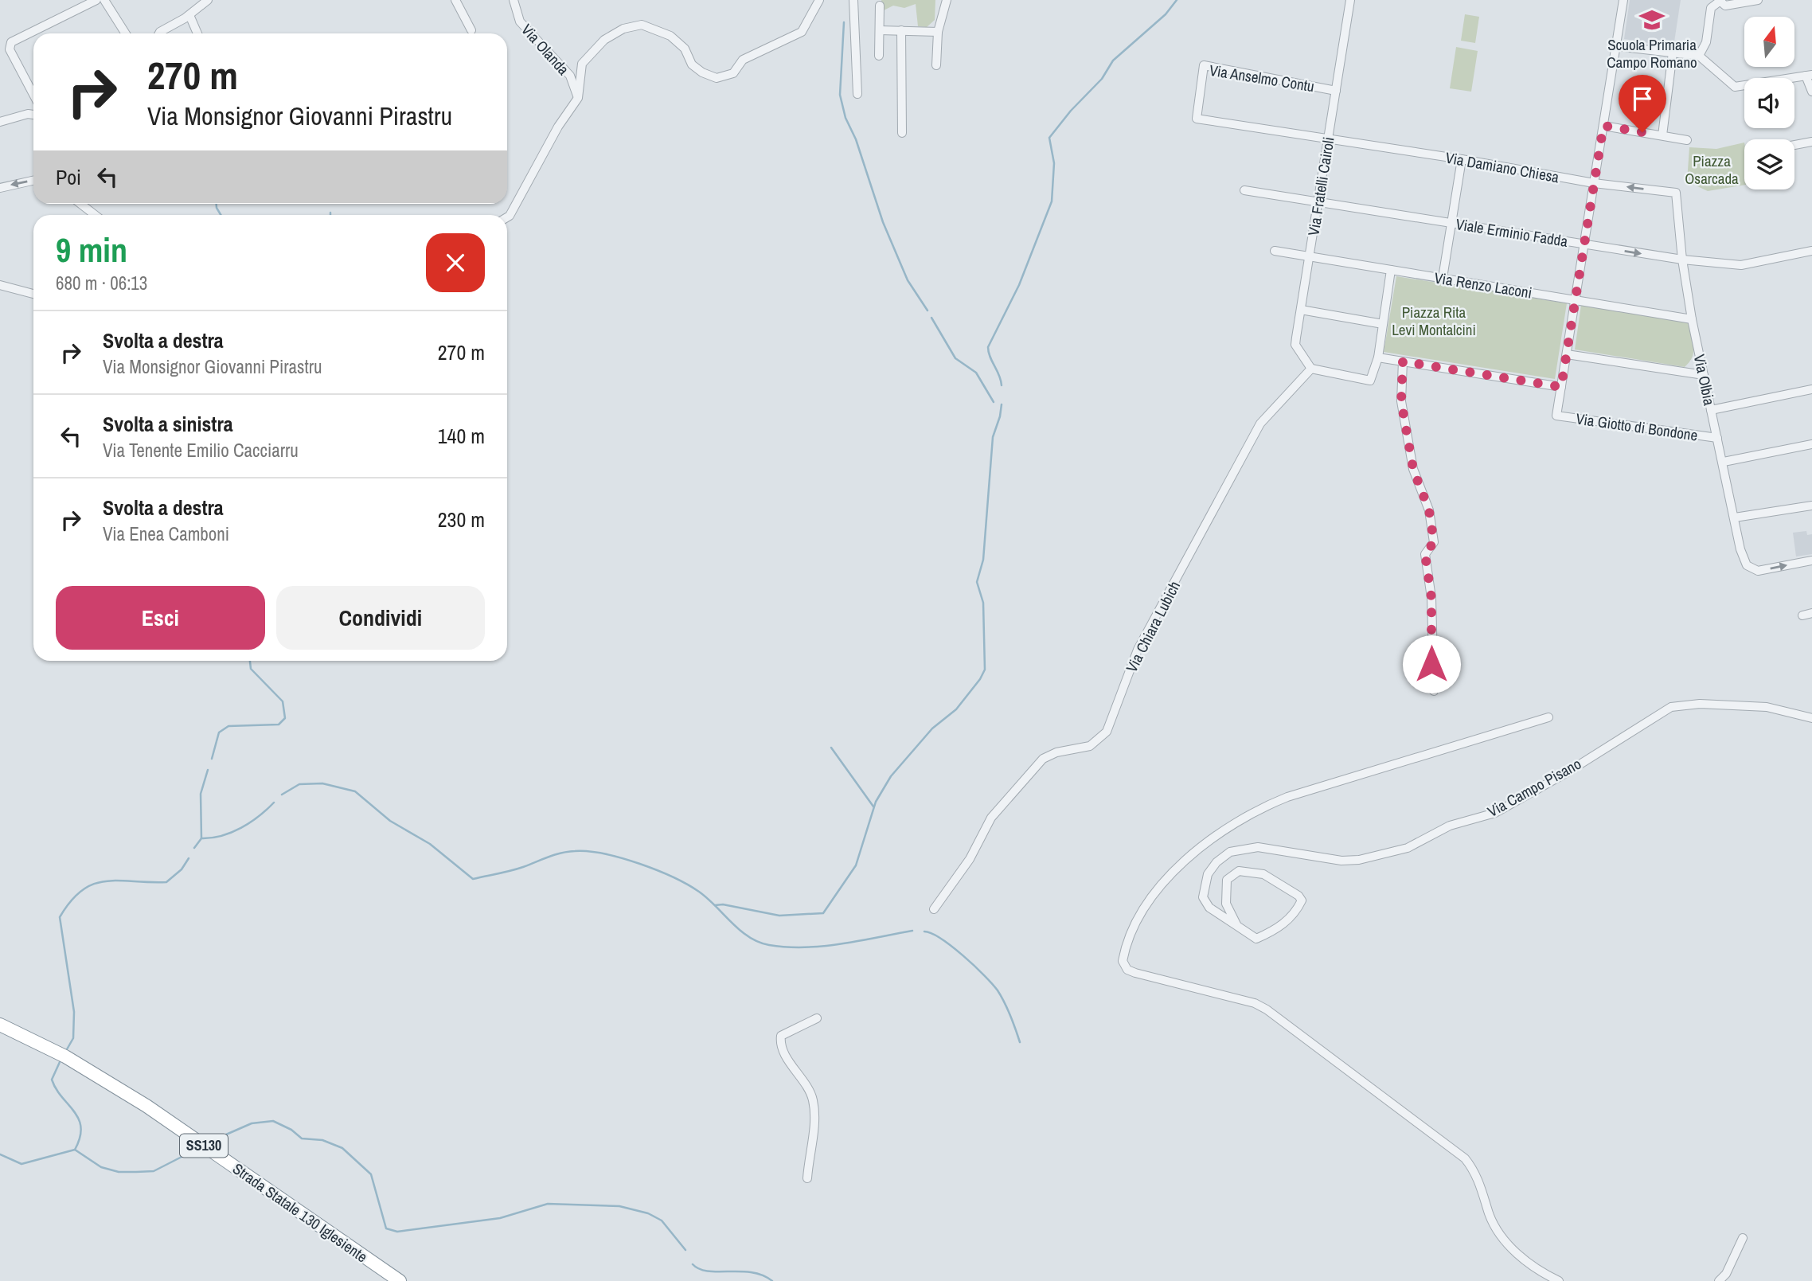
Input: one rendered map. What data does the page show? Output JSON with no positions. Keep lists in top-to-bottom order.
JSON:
{
  "streets": {
    "highway": ["SS130", "Strada Statale 130 Iglesiente"],
    "street": [
      "Via Olanda",
      "Via Anselmo Contu",
      "Via Damiano Chiesa",
      "Via Fratelli Cairoli",
      "Viale Erminio Fadda",
      "Via Renzo Laconi",
      "Via Olbia",
      "Via Giotto di Bondone",
      "Via Chiara Lubich",
      "Via Campo Pisano"
    ]
  },
  "crossings": [
    ["Via Anselmo Contu", "Via Damiano Chiesa"],
    ["Via Anselmo Contu", "Via Fratelli Cairoli"],
    ["Via Damiano Chiesa", "Via Fratelli Cairoli"],
    ["Via Damiano Chiesa", "Via Olbia"],
    ["Via Fratelli Cairoli", "Viale Erminio Fadda"],
    ["Via Fratelli Cairoli", "Via Renzo Laconi"],
    ["Via Fratelli Cairoli", "Via Chiara Lubich"],
    ["Viale Erminio Fadda", "Via Olbia"],
    ["Via Renzo Laconi", "Via Olbia"],
    ["Via Olbia", "Via Giotto di Bondone"]
  ],
  "parks": ["Piazza Osarcada", "Piazza Rita Levi Montalcini"],
  "places": {
    "school or university": ["Scuola Primaria Campo Romano"]
  },
  "north": "top",
  "page": {
    "turn": ["270 m", "Via Monsignor Giovanni Pirastru"],
    "then": "Poi",
    "heading": ["9 min", "680 m · 06:13"],
    "list": [
      {
        "name": "Svolta a destra",
        "note": "Via Monsignor Giovanni Pirastru",
        "value": "270 m"
      },
      {
        "name": "Svolta a sinistra",
        "note": "Via Tenente Emilio Cacciarru",
        "value": "140 m"
      },
      {
        "name": "Svolta a destra",
        "note": "Via Enea Camboni",
        "value": "230 m"
      }
    ],
    "buttons": ["Esci", "Condividi"]
  }
}
